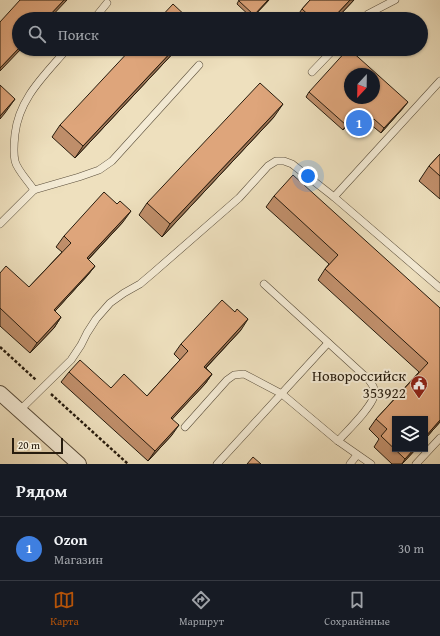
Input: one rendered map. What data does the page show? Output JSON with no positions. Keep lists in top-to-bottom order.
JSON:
{
  "places": {
    "public building": ["Новороссийск 353922"]
  },
  "scale_bar": "20 m",
  "north": "bottom",
  "page": {
    "search": "Поиск",
    "pins": "1",
    "scale": "20 m",
    "heading": "Рядом",
    "list": [
      {
        "mark": "1",
        "name": "Ozon",
        "note": "Магазин",
        "value": "30 m"
      }
    ],
    "nav": ["Карта", "Маршрут", "Сохранённые"]
  }
}
